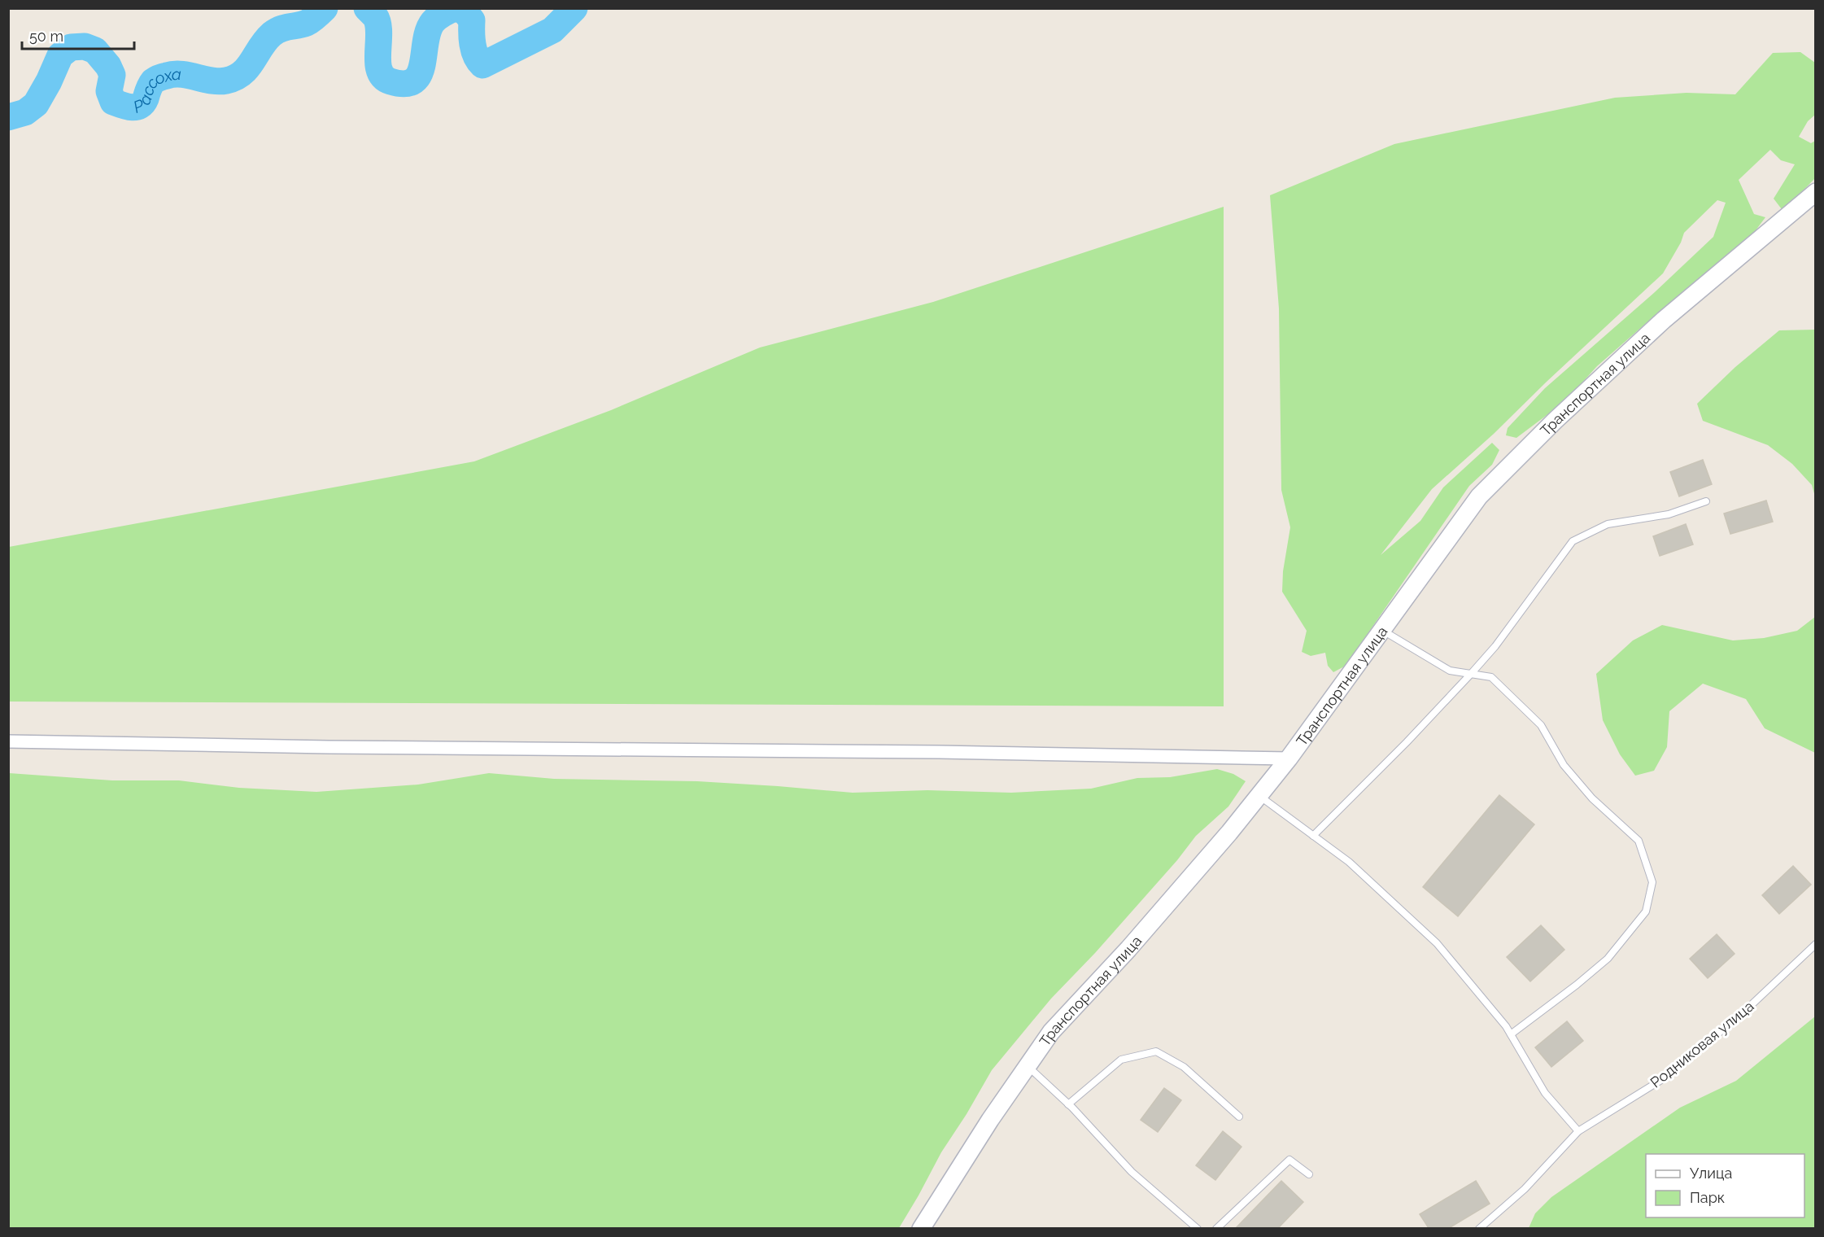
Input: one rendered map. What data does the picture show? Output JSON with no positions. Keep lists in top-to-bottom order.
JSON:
{
  "streets": {
    "main road": ["Транспортная улица"],
    "lane": ["Родниковая улица"]
  },
  "water": ["Рассоха"],
  "legend": ["Улица", "Парк"],
  "scale_bar": "50 m"
}
